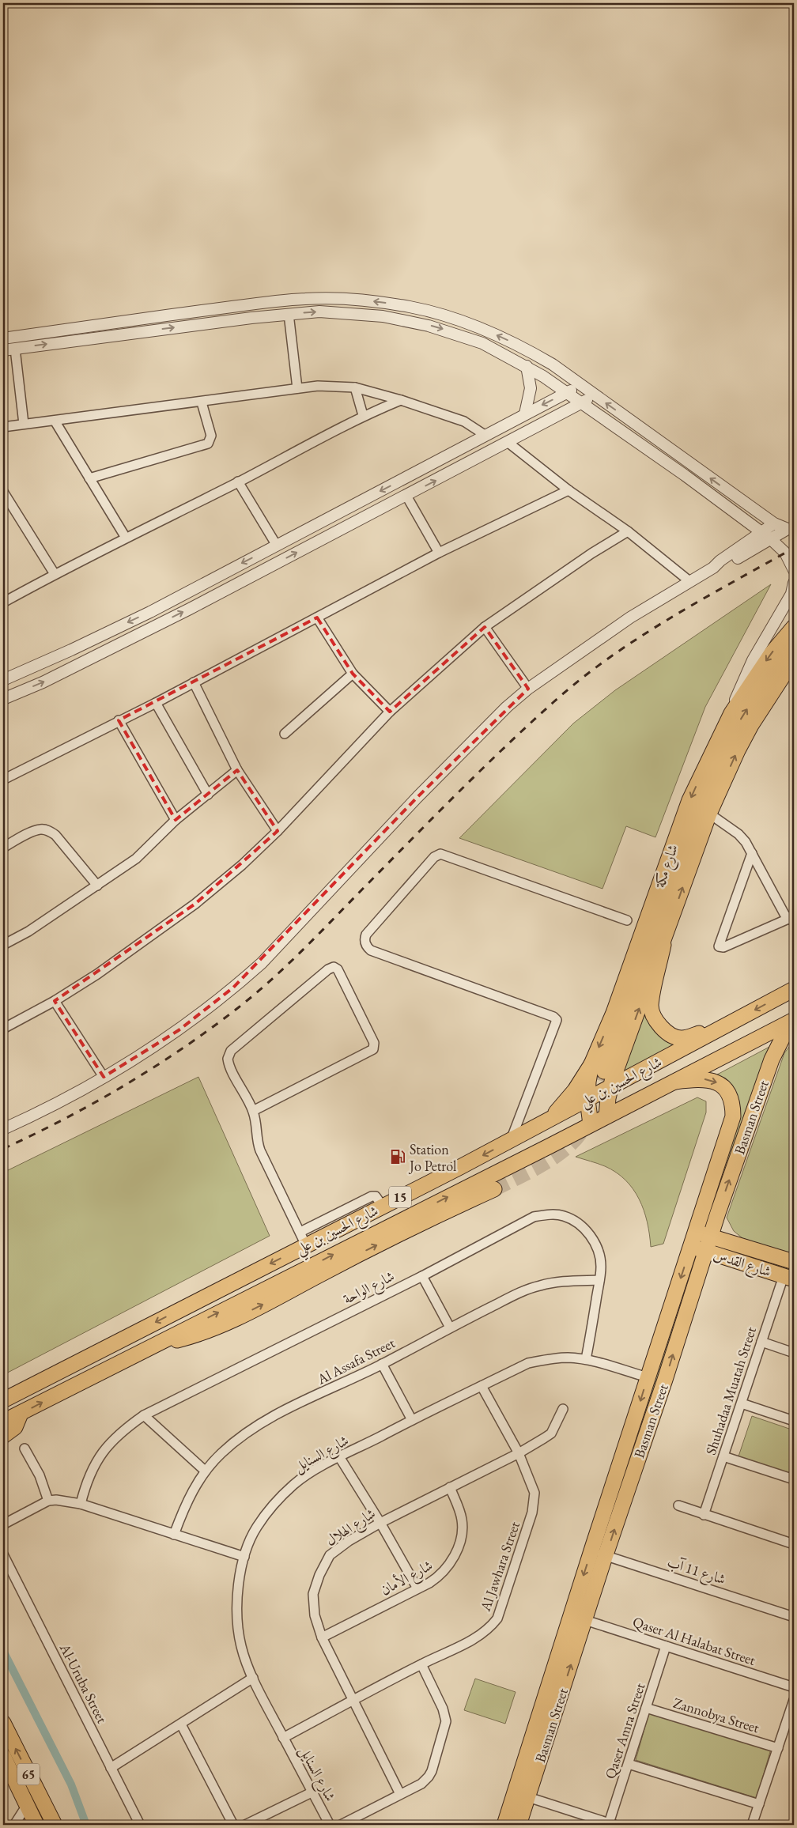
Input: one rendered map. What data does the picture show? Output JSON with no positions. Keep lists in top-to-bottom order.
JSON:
{
  "streets": {
    "main road": [
      "شارع مكة",
      "شارع الحسين بن علي",
      "Basman Street",
      "15",
      "شارع القدس",
      "65"
    ],
    "street": [
      "شارع الواحة",
      "Al Assafa Street",
      "Shuhadaa Muatah Street",
      "شارع السنايل",
      "شارع الهلال",
      "Al Jawhara Street",
      "شارع 11 آب",
      "شارع الأمان",
      "Qaser Al Halabat Street",
      "Al-Uruba Street",
      "Zannobya Street",
      "Qaser Amra Street"
    ]
  },
  "crossings": [
    ["شارع مكة", "شارع الحسين بن علي"],
    ["شارع الحسين بن علي", "Basman Street"],
    ["Basman Street", "شارع القدس"],
    ["Basman Street", "شارع السنايل"],
    ["Basman Street", "شارع 11 آب"],
    ["Basman Street", "Qaser Al Halabat Street"],
    ["شارع القدس", "Shuhadaa Muatah Street"],
    ["شارع الواحة", "Al Assafa Street"],
    ["شارع الواحة", "شارع السنايل"],
    ["شارع السنايل", "Al Jawhara Street"],
    ["شارع الهلال", "Al Jawhara Street"],
    ["شارع الهلال", "شارع الأمان"],
    ["Qaser Al Halabat Street", "Qaser Amra Street"],
    ["Zannobya Street", "Qaser Amra Street"]
  ],
  "places": {
    "fuel station": ["Station Jo Petrol"]
  }
}
